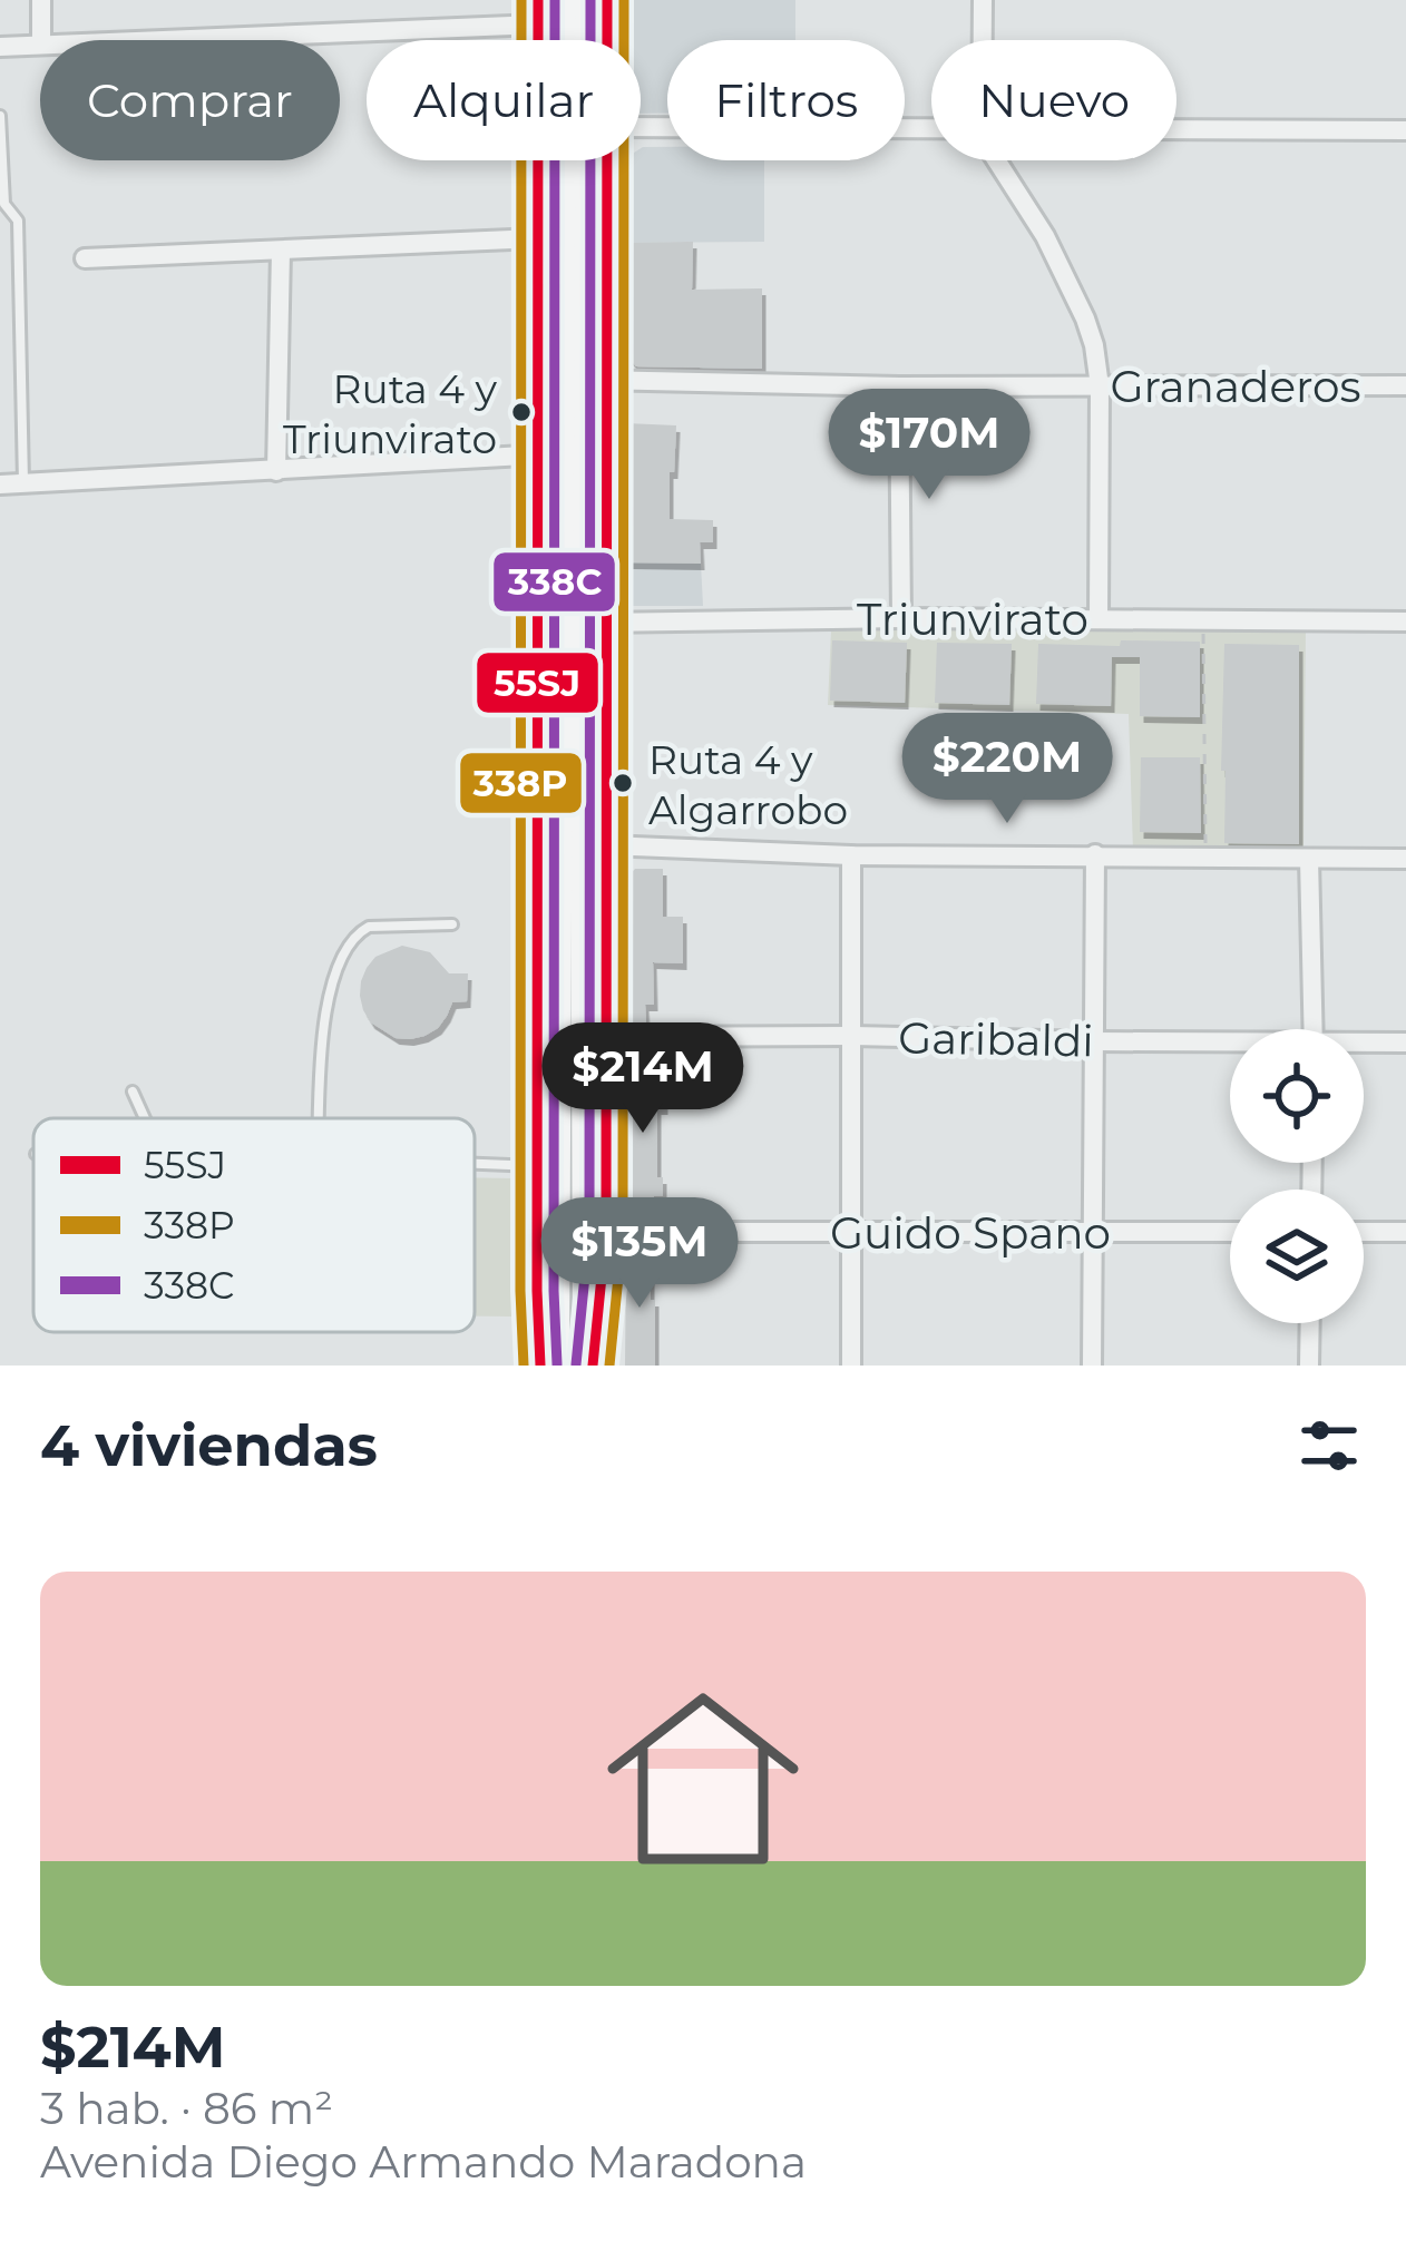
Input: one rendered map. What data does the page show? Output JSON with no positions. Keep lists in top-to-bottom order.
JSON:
{
  "streets": {
    "street": [
      "Granaderos",
      "Triunvirato",
      "Garibaldi",
      "Guido Spano"
    ]
  },
  "places": ["Ruta 4 y Triunvirato", "Ruta 4 y Algarrobo"],
  "lines": ["transit line 55SJ", "transit line 338P", "transit line 338C"],
  "legend": ["55SJ", "338P", "338C"],
  "page": {
    "chip": [
      "Comprar",
      "Alquilar",
      "Filtros",
      "Nuevo"
    ],
    "price": [
      "$170M",
      "$220M",
      "$214M",
      "$135M"
    ],
    "heading": "4 viviendas",
    "list": [
      {
        "name": "$214M",
        "note": "3 hab. · 86 m² · Avenida Diego Armando Maradona"
      }
    ]
  }
}
